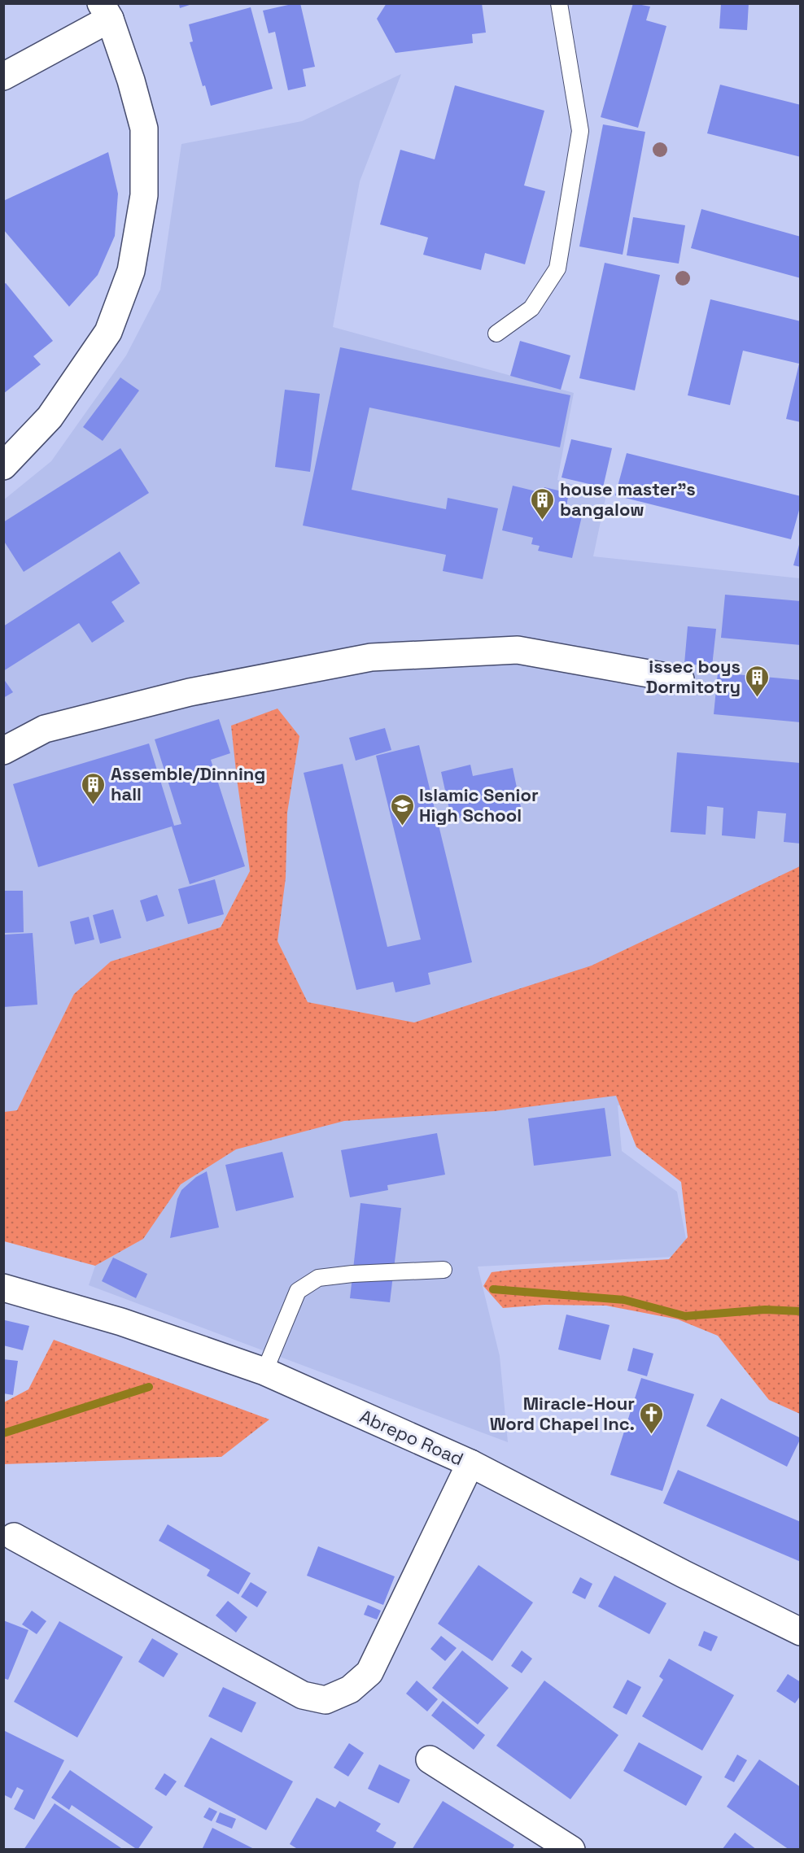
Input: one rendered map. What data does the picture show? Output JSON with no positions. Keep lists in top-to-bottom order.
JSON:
{
  "streets": {
    "street": ["Abrepo Road"]
  },
  "places": {
    "building": ["house master\"s bangalow", "issec boys Dormitotry", "Assemble/Dinning hall"],
    "school or university": ["Islamic Senior High School"],
    "church": ["Miracle-Hour Word Chapel Inc."]
  }
}
